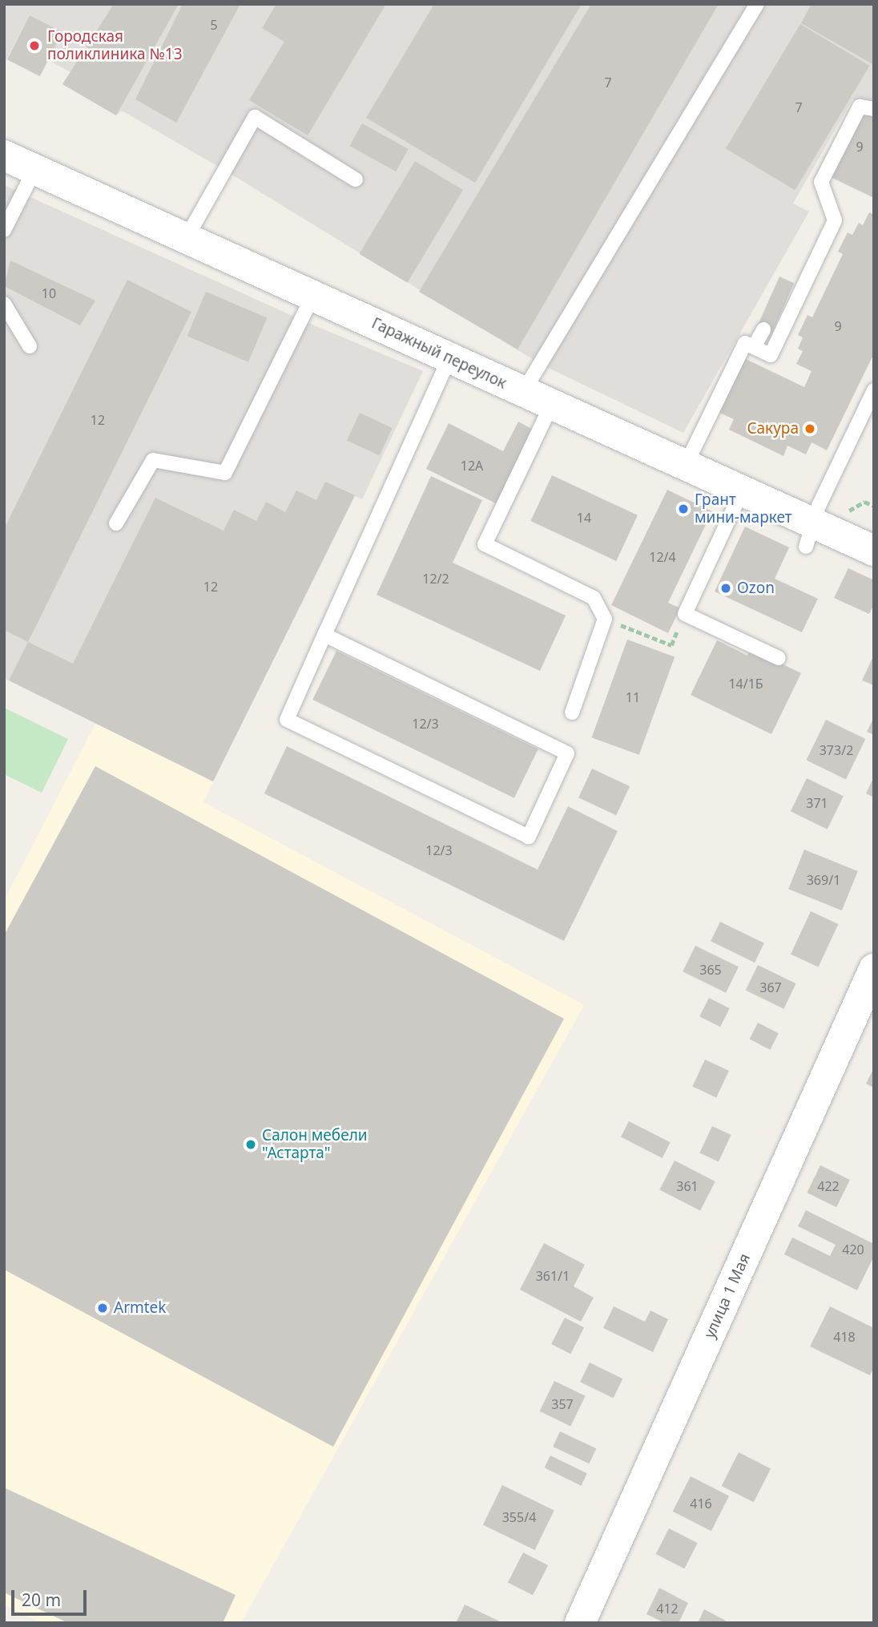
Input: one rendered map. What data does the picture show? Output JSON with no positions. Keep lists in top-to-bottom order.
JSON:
{
  "streets": {
    "main road": ["Гаражный переулок", "улица 1 Мая"]
  },
  "places": [
    "Городская поликлиника №13",
    "Сакура",
    "Грант мини-маркет",
    "Ozon",
    "Салон мебели \"Астарта\"",
    "Armtek"
  ],
  "house_numbers": [
    "5",
    "7",
    "7",
    "9",
    "10",
    "9",
    "12",
    "12А",
    "14",
    "12/4",
    "12/2",
    "12",
    "14/1Б",
    "11",
    "12/3",
    "373/2",
    "371",
    "12/3",
    "369/1",
    "365",
    "367",
    "361",
    "422",
    "420",
    "361/1",
    "418",
    "357",
    "416",
    "355/4",
    "412"
  ],
  "scale_bar": "20 m"
}
